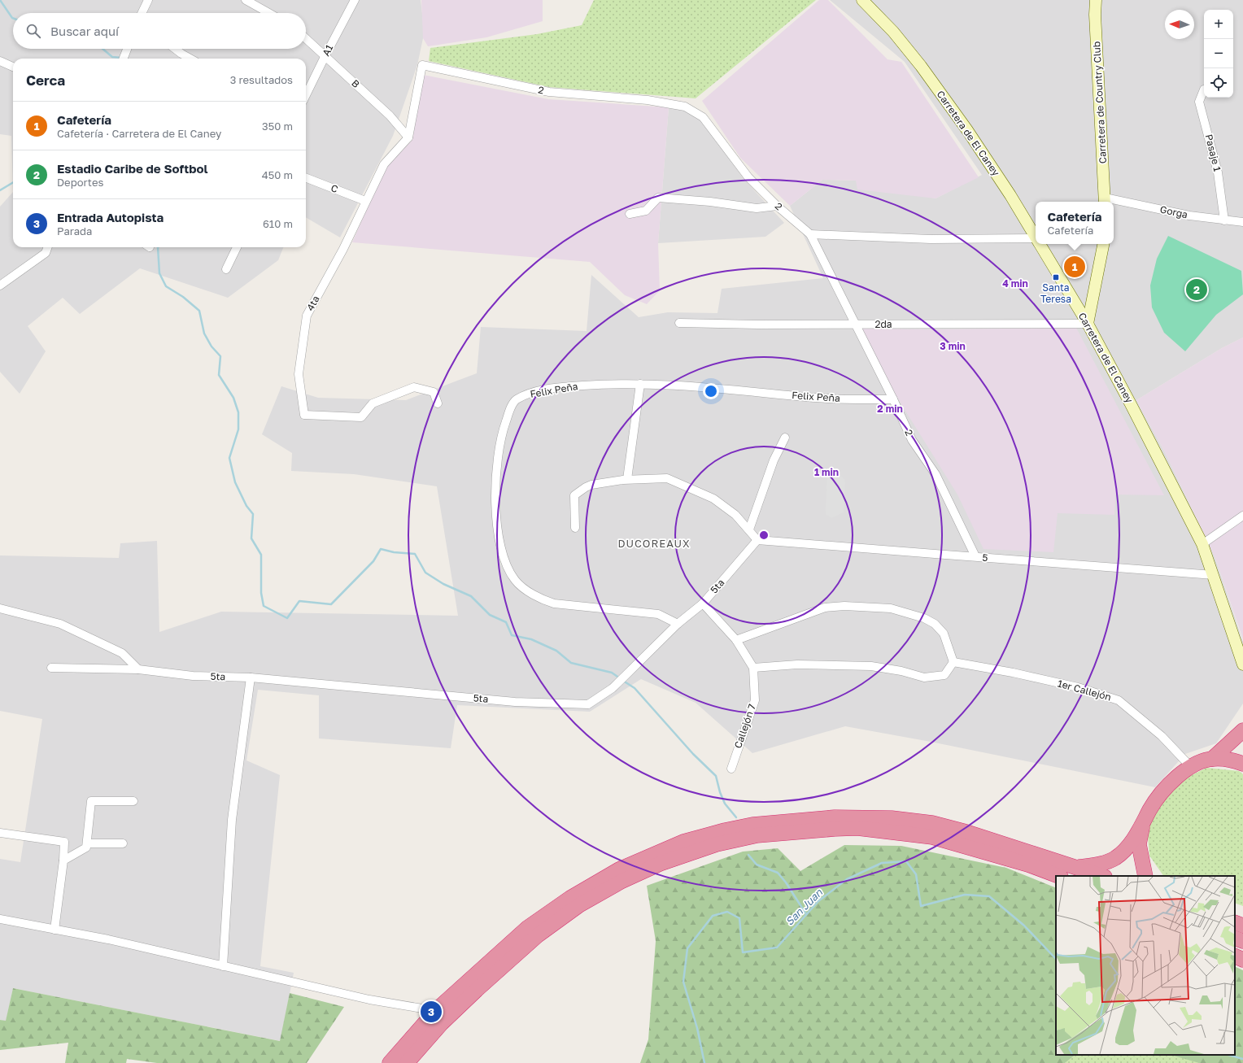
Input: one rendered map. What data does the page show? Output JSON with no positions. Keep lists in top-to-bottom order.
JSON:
{
  "streets": {
    "main road": ["Carretera de Country Club", "Carretera de El Caney"],
    "street": [
      "A1",
      "B",
      "2",
      "Pasaje 1",
      "C",
      "Gorga",
      "4ta",
      "2da",
      "Felix Peña",
      "5",
      "5ta",
      "1er Callejón",
      "Callejón 7"
    ]
  },
  "crossings": [
    ["A1", "B"],
    ["B", "2"],
    ["B", "4ta"],
    ["2", "4ta"],
    ["2", "2da"],
    ["2", "Felix Peña"],
    ["2", "5"],
    ["Carretera de El Caney", "2da"],
    ["Carretera de El Caney", "5"],
    ["Pasaje 1", "Gorga"],
    ["C", "4ta"],
    ["Felix Peña", "5ta"],
    ["5", "5ta"],
    ["5ta", "Callejón 7"]
  ],
  "districts": ["DUCOREAUX"],
  "water": ["San Juan"],
  "places": {
    "transit": ["Santa Teresa"]
  },
  "north": "left",
  "page": {
    "map_buttons": ["+", "−"],
    "search": "Buscar aquí",
    "heading": ["Cerca", "3 resultados"],
    "list": [
      {
        "mark": "1",
        "name": "Cafetería",
        "note": "Cafetería · Carretera de El Caney",
        "value": "350 m"
      },
      {
        "mark": "2",
        "name": "Estadio Caribe de Softbol",
        "note": "Deportes",
        "value": "450 m"
      },
      {
        "mark": "3",
        "name": "Entrada Autopista",
        "note": "Parada",
        "value": "610 m"
      }
    ],
    "popup": ["Cafetería", "Cafetería"],
    "pins": ["1", "2", "3"]
  },
  "rings": [
    "4 min",
    "3 min",
    "2 min",
    "1 min"
  ]
}
